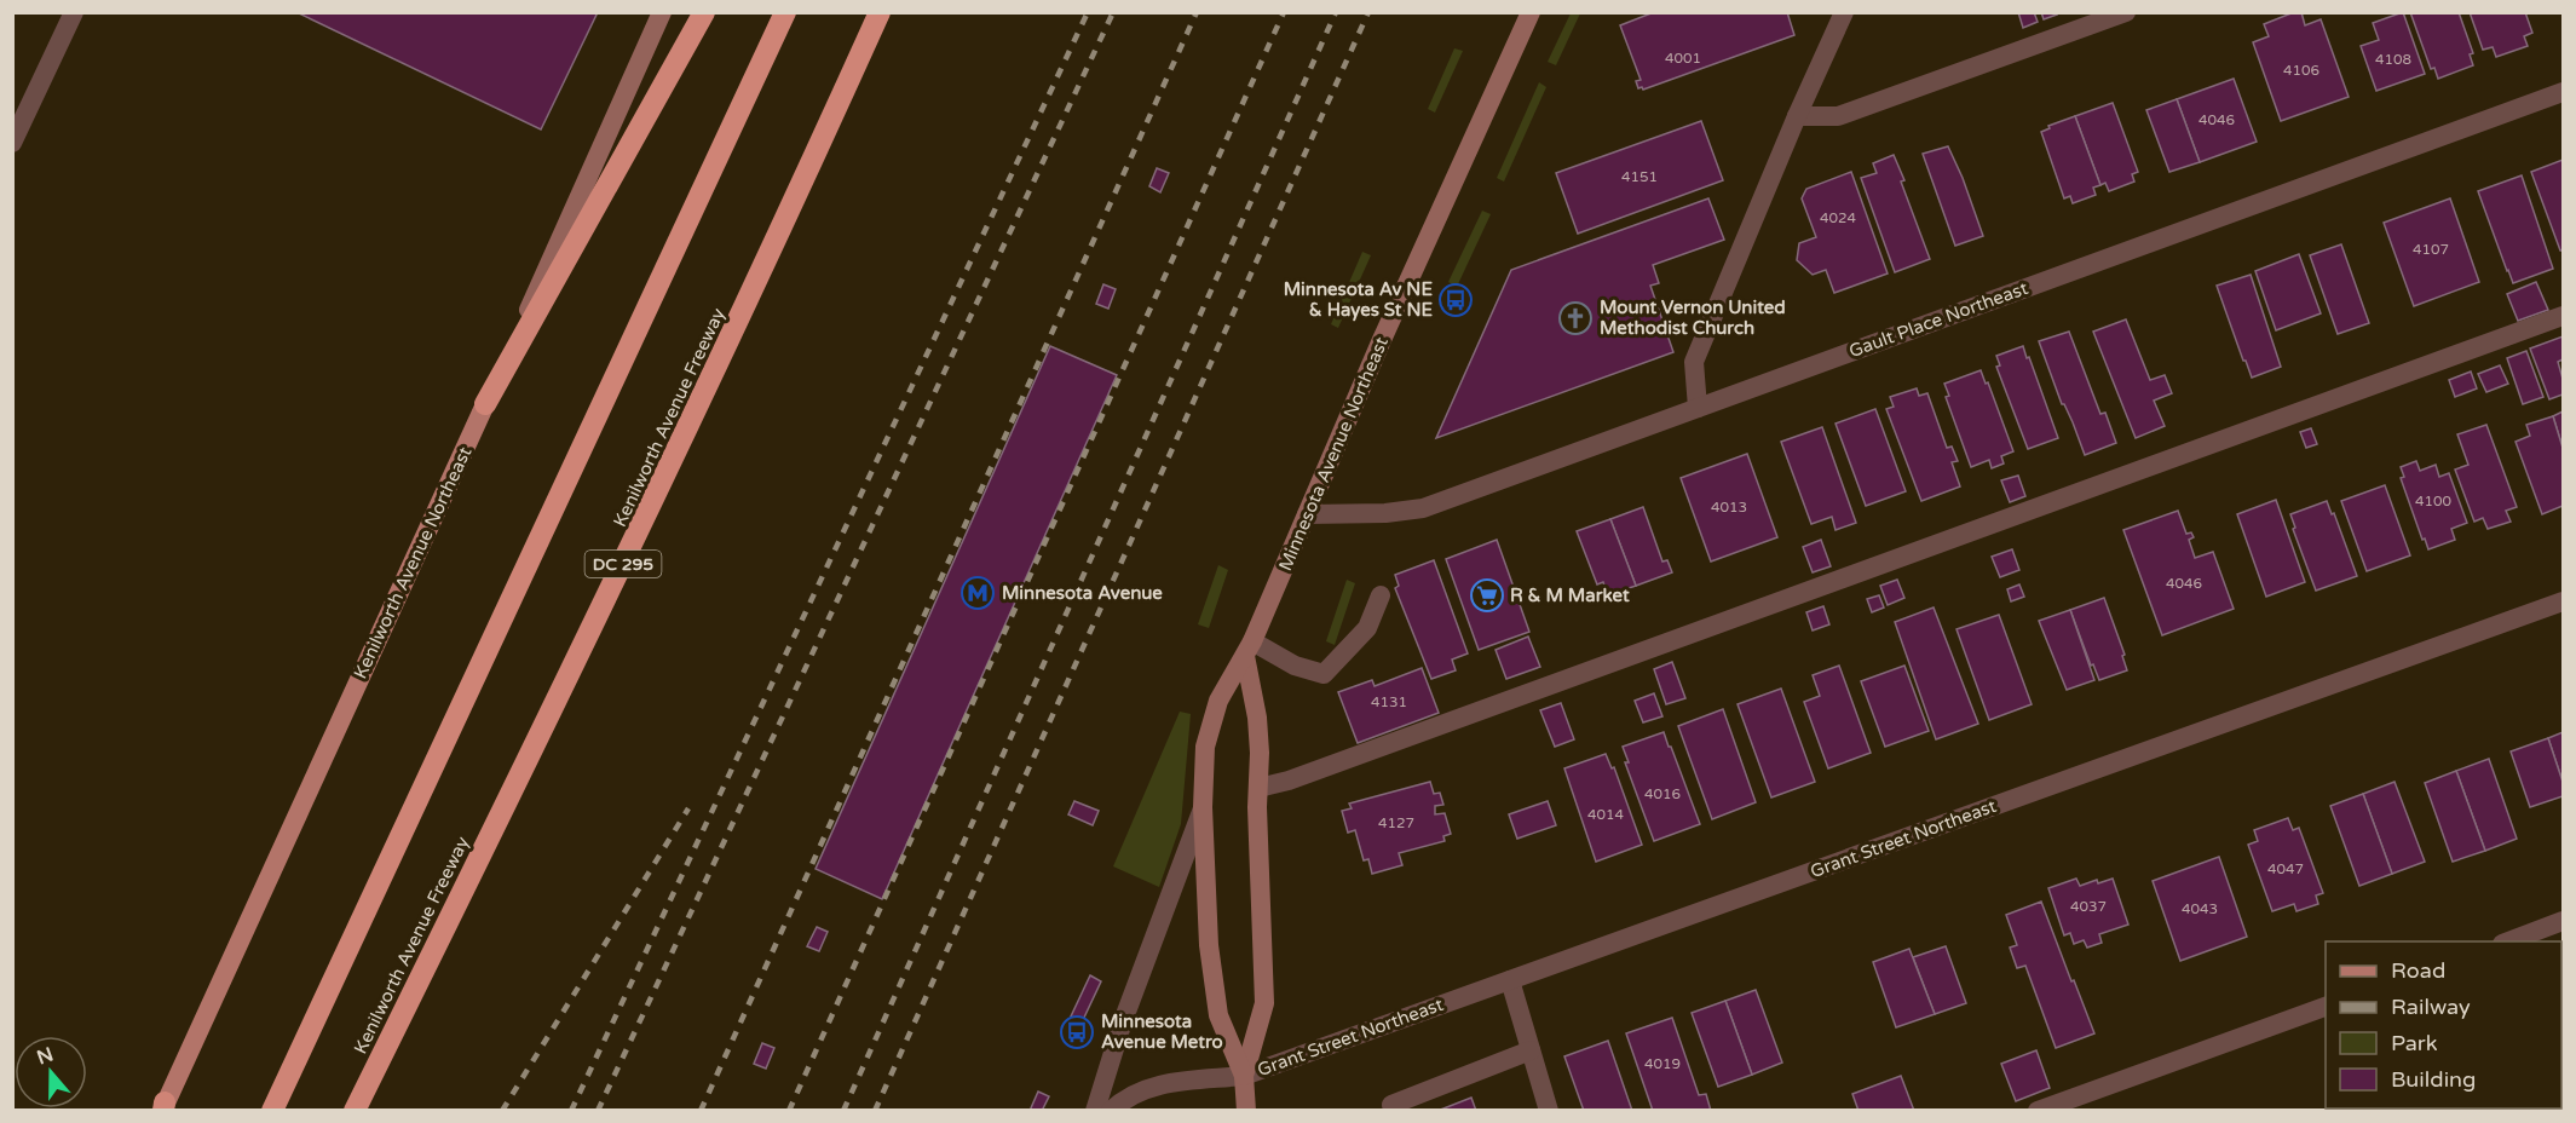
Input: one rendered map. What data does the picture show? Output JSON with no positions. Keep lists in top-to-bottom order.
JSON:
{
  "streets": {
    "highway": ["Kenilworth Avenue Freeway", "DC 295"],
    "main road": ["Minnesota Avenue Northeast", "Kenilworth Avenue Northeast"],
    "street": ["Gault Place Northeast", "Grant Street Northeast"]
  },
  "crossings": [
    ["Gault Place Northeast", "Minnesota Avenue Northeast"],
    ["Minnesota Avenue Northeast", "Grant Street Northeast"]
  ],
  "places": {
    "bus stop": ["Minnesota Av NE & Hayes St NE", "Minnesota Avenue Metro"],
    "church": ["Mount Vernon United Methodist Church"],
    "metro station": ["Minnesota Avenue"],
    "supermarket": ["R & M Market"]
  },
  "house_numbers": [
    "4001",
    "4108",
    "4106",
    "4046",
    "4151",
    "4024",
    "4107",
    "4100",
    "4013",
    "4046",
    "4131",
    "4016",
    "4014",
    "4127",
    "4047",
    "4037",
    "4043",
    "4019"
  ],
  "legend": [
    "Road",
    "Railway",
    "Park",
    "Building"
  ],
  "north": "top"
}
